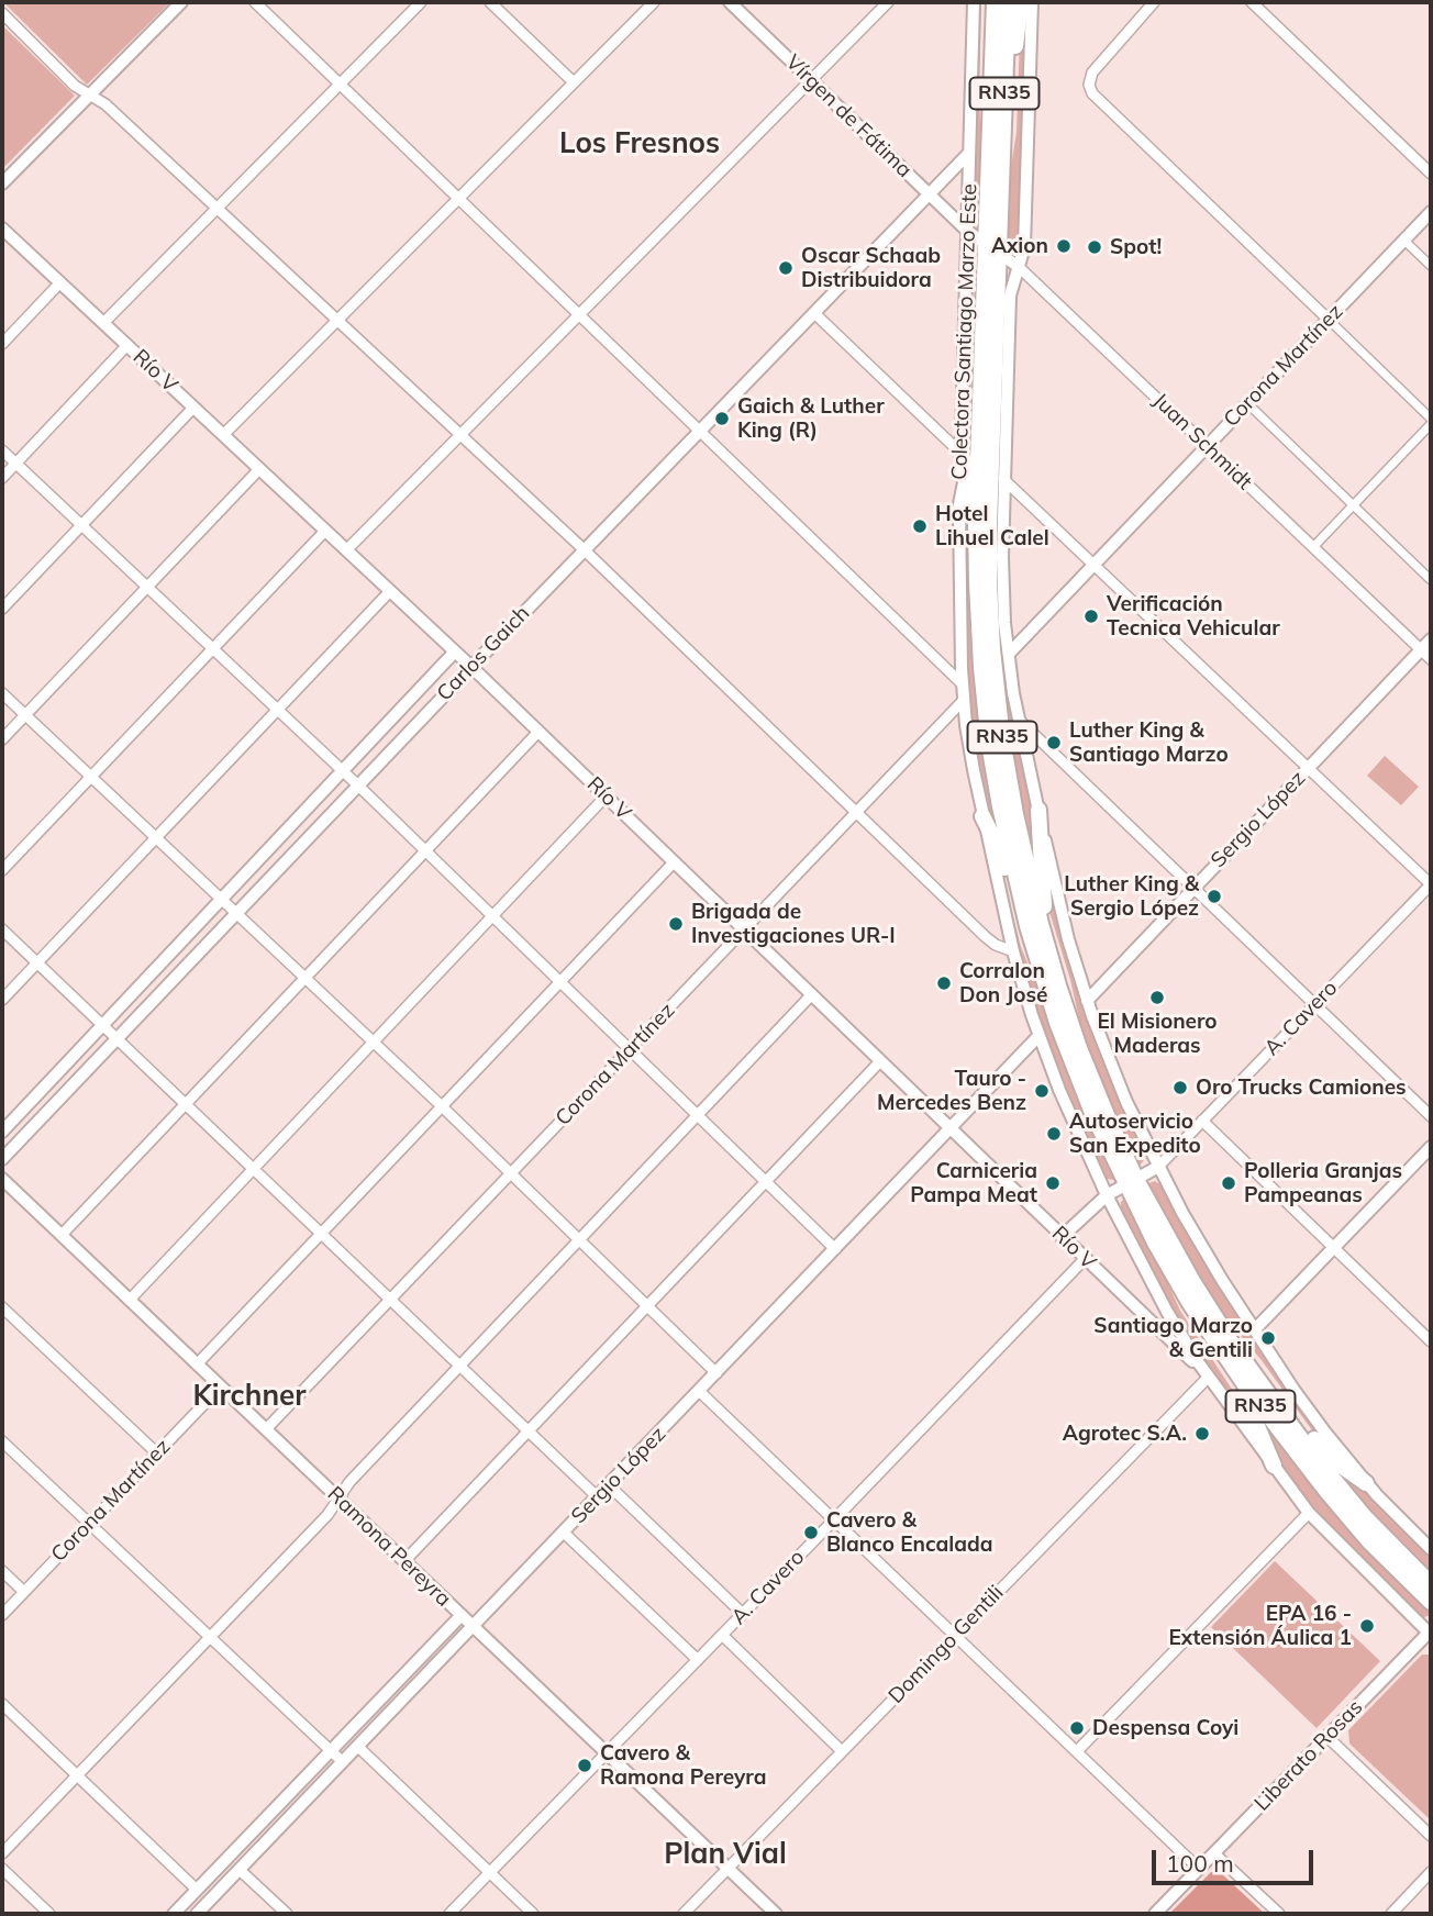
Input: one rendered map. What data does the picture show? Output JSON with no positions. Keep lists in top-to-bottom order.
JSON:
{
  "streets": {
    "highway": ["RN35"],
    "street": [
      "Vírgen de Fátima",
      "Colectora Santiago Marzo Este",
      "Corona Martínez",
      "Río V",
      "Juan Schmidt",
      "Carlos Gaich",
      "Sergio López",
      "A. Cavero",
      "Ramona Pereyra",
      "Domingo Gentili",
      "Liberato Rosas"
    ]
  },
  "crossings": [
    ["RN35", "Juan Schmidt"],
    ["RN35", "A. Cavero"],
    ["Vírgen de Fátima", "Colectora Santiago Marzo Este"],
    ["Vírgen de Fátima", "Juan Schmidt"],
    ["Vírgen de Fátima", "Carlos Gaich"],
    ["Colectora Santiago Marzo Este", "Corona Martínez"],
    ["Colectora Santiago Marzo Este", "Río V"],
    ["Colectora Santiago Marzo Este", "Juan Schmidt"],
    ["Colectora Santiago Marzo Este", "Carlos Gaich"],
    ["Colectora Santiago Marzo Este", "Sergio López"],
    ["Colectora Santiago Marzo Este", "A. Cavero"],
    ["Colectora Santiago Marzo Este", "Domingo Gentili"],
    ["Colectora Santiago Marzo Este", "Liberato Rosas"],
    ["Corona Martínez", "Río V"],
    ["Corona Martínez", "Juan Schmidt"],
    ["Corona Martínez", "Ramona Pereyra"],
    ["Río V", "Carlos Gaich"],
    ["Río V", "Sergio López"],
    ["Río V", "A. Cavero"],
    ["Río V", "Domingo Gentili"],
    ["Juan Schmidt", "Sergio López"],
    ["Sergio López", "Ramona Pereyra"],
    ["A. Cavero", "Ramona Pereyra"],
    ["Ramona Pereyra", "Domingo Gentili"]
  ],
  "districts": ["Los Fresnos", "Kirchner", "Plan Vial"],
  "places": [
    "Axion",
    "Spot!",
    "Oscar Schaab Distribuidora",
    "Gaich & Luther King (R)",
    "Hotel Lihuel Calel",
    "Verificación Tecnica Vehicular",
    "Luther King & Santiago Marzo",
    "Luther King & Sergio López",
    "Brigada de Investigaciones UR-I",
    "Corralon Don José",
    "El Misionero Maderas",
    "Oro Trucks Camiones",
    "Tauro - Mercedes Benz",
    "Autoservicio San Expedito",
    "Carniceria Pampa Meat",
    "Polleria Granjas Pampeanas",
    "Santiago Marzo & Gentili",
    "Agrotec S.A.",
    "Cavero & Blanco Encalada",
    "EPA 16 - Extensión Áulica 1",
    "Despensa Coyi",
    "Cavero & Ramona Pereyra"
  ],
  "scale_bar": "100 m"
}
